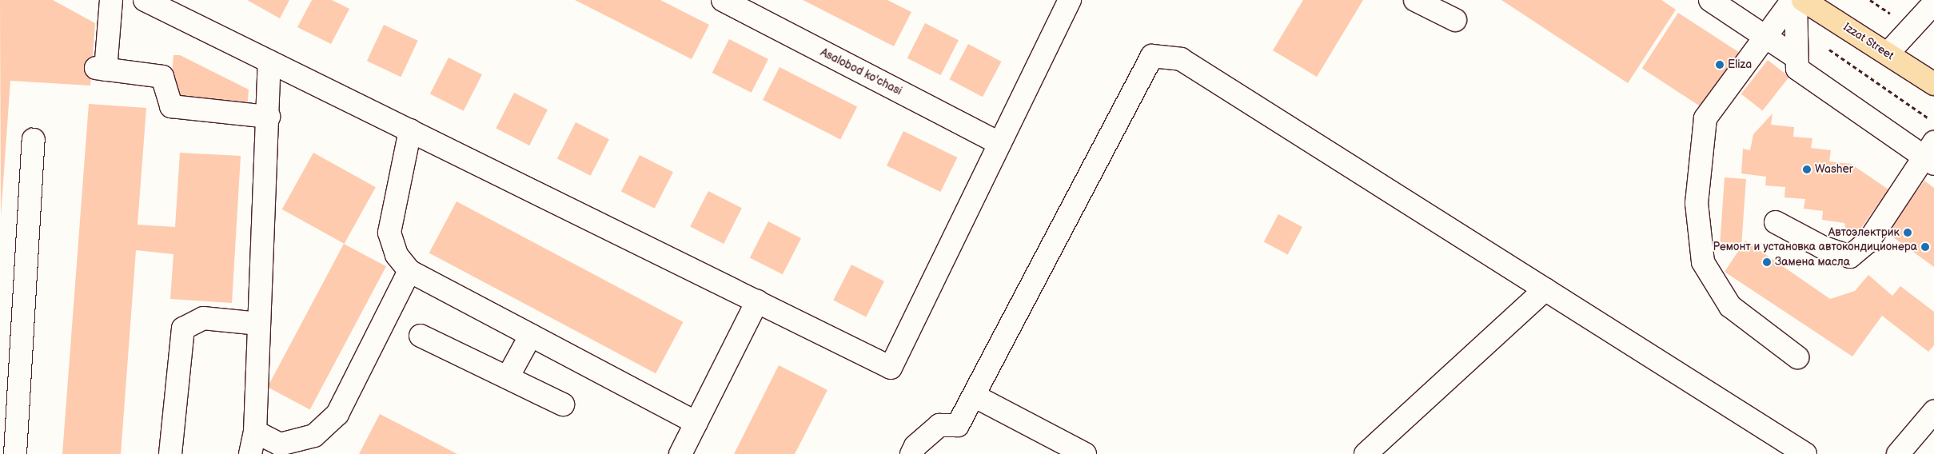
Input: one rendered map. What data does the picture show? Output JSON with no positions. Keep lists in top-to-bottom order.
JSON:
{
  "streets": {
    "main road": ["Izzat Street"],
    "street": ["Asalobod ko'chasi"]
  },
  "places": [
    "Eliza",
    "Washer",
    "Автоэлектрик",
    "Ремонт и установка автокондиционера",
    "Замена масла"
  ]
}
